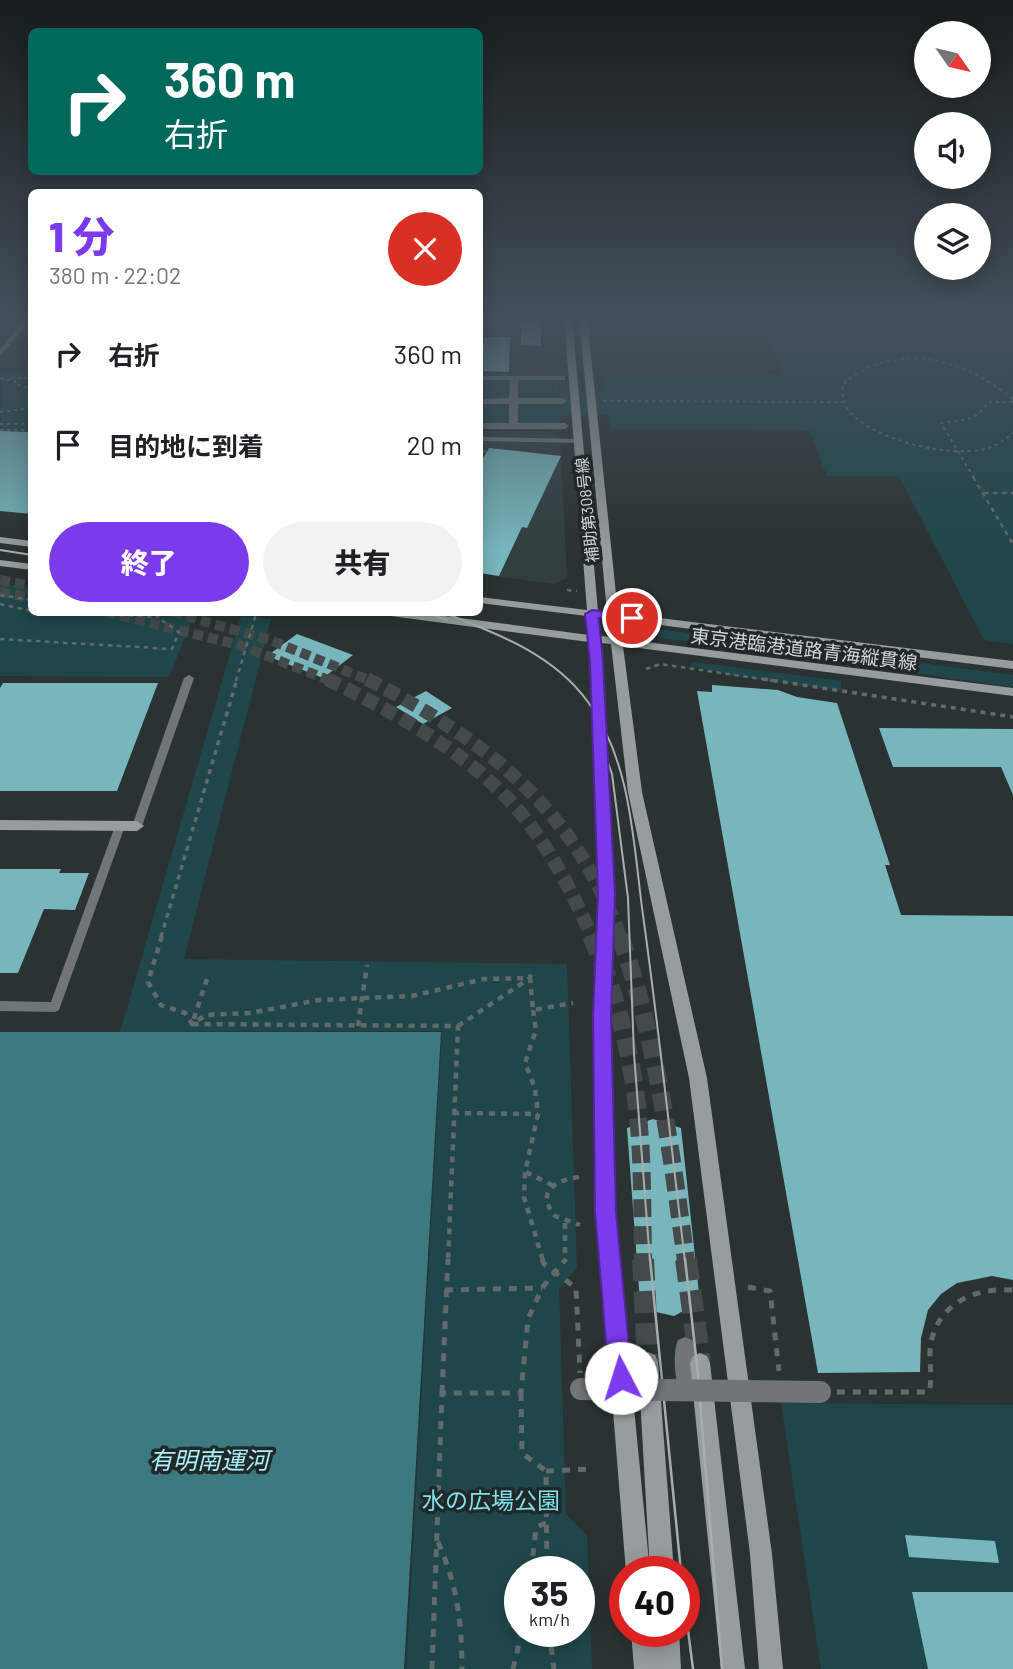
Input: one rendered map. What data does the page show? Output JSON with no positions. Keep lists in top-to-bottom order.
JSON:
{
  "streets": {
    "street": ["補助第308号線", "東京港臨港道路青海縦貫線"]
  },
  "crossings": [
    ["補助第308号線", "東京港臨港道路青海縦貫線"]
  ],
  "water": ["有明南運河"],
  "parks": ["水の広場公園"],
  "north": "bottom right",
  "page": {
    "turn": ["360 m", "右折"],
    "heading": ["1 分", "380 m · 22:02"],
    "list": [
      {
        "name": "右折",
        "value": "360 m"
      },
      {
        "name": "目的地に到着",
        "value": "20 m"
      }
    ],
    "buttons": ["終了", "共有"],
    "speed": "35 km/h",
    "limit": "40"
  }
}
